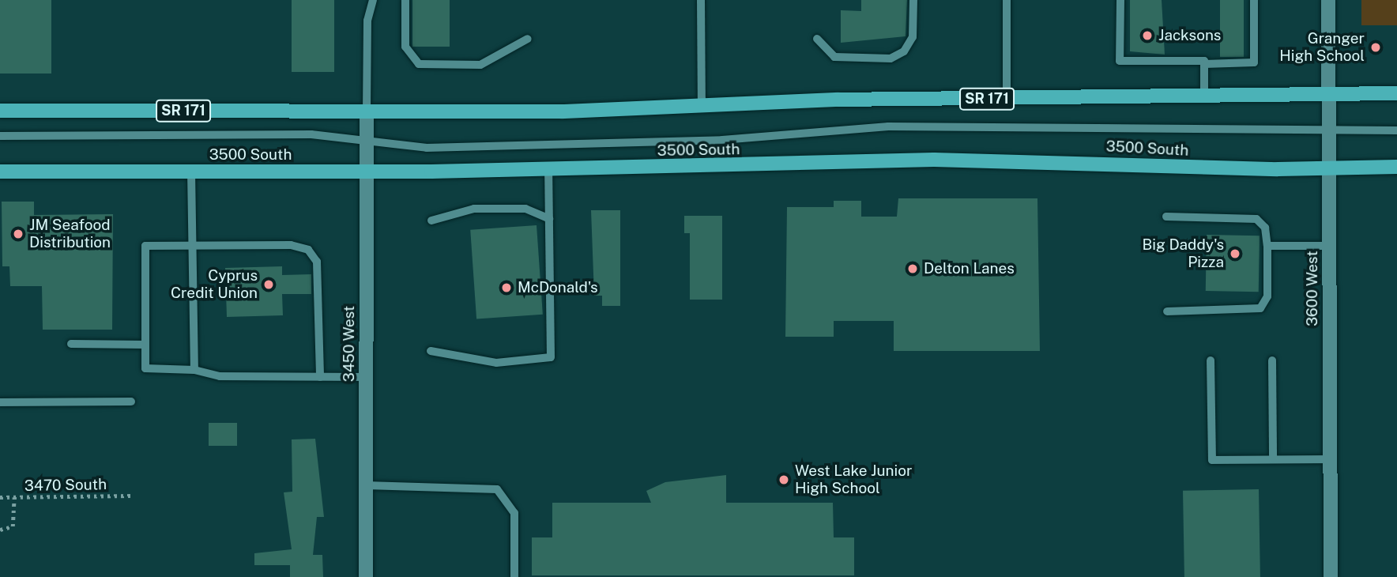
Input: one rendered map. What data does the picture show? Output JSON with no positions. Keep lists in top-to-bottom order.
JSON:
{
  "streets": {
    "main road": ["SR 171", "3500 South"],
    "street": ["3600 West", "3450 West"],
    "path": ["3470 South"]
  },
  "crossings": [
    ["SR 171", "3600 West"],
    ["SR 171", "3450 West"],
    ["3500 South", "3600 West"],
    ["3500 South", "3450 West"]
  ],
  "places": [
    "Jacksons",
    "Granger High School",
    "JM Seafood Distribution",
    "Big Daddy's Pizza",
    "Delton Lanes",
    "Cyprus Credit Union",
    "McDonald's",
    "West Lake Junior High School"
  ]
}
